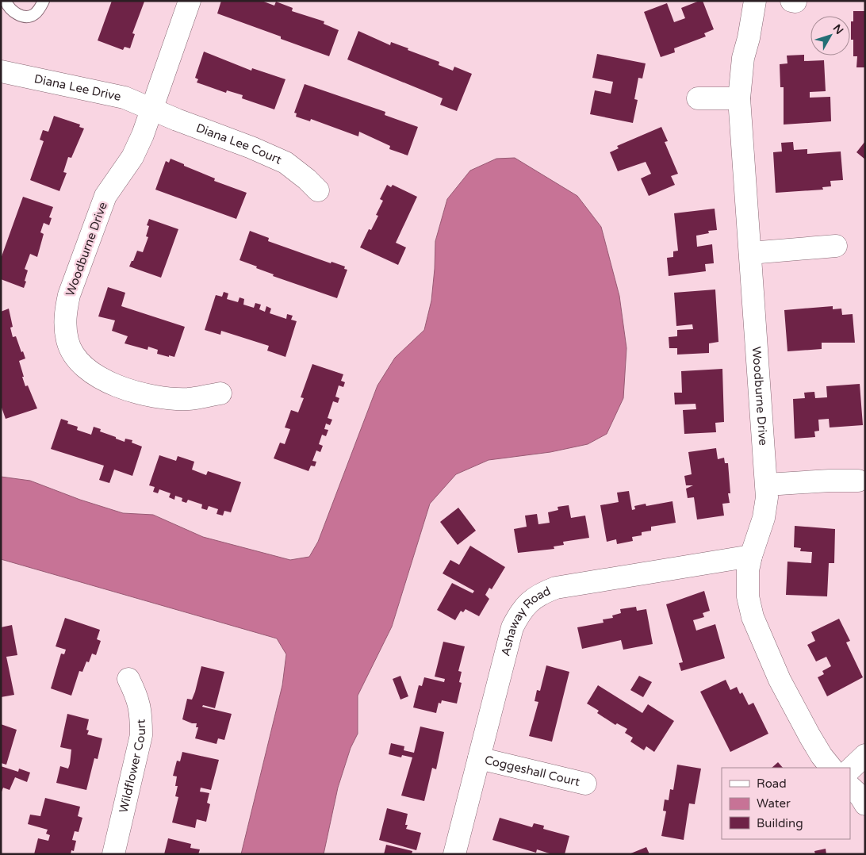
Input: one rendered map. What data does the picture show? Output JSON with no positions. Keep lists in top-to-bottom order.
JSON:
{
  "streets": {
    "street": [
      "Diana Lee Drive",
      "Diana Lee Court",
      "Woodburne Drive",
      "Ashaway Road",
      "Wildflower Court",
      "Coggeshall Court"
    ]
  },
  "crossings": [
    ["Diana Lee Drive", "Diana Lee Court"],
    ["Diana Lee Drive", "Woodburne Drive"],
    ["Diana Lee Court", "Woodburne Drive"],
    ["Woodburne Drive", "Ashaway Road"],
    ["Ashaway Road", "Coggeshall Court"]
  ],
  "legend": ["Road", "Water", "Building"],
  "north": "top right"
}
